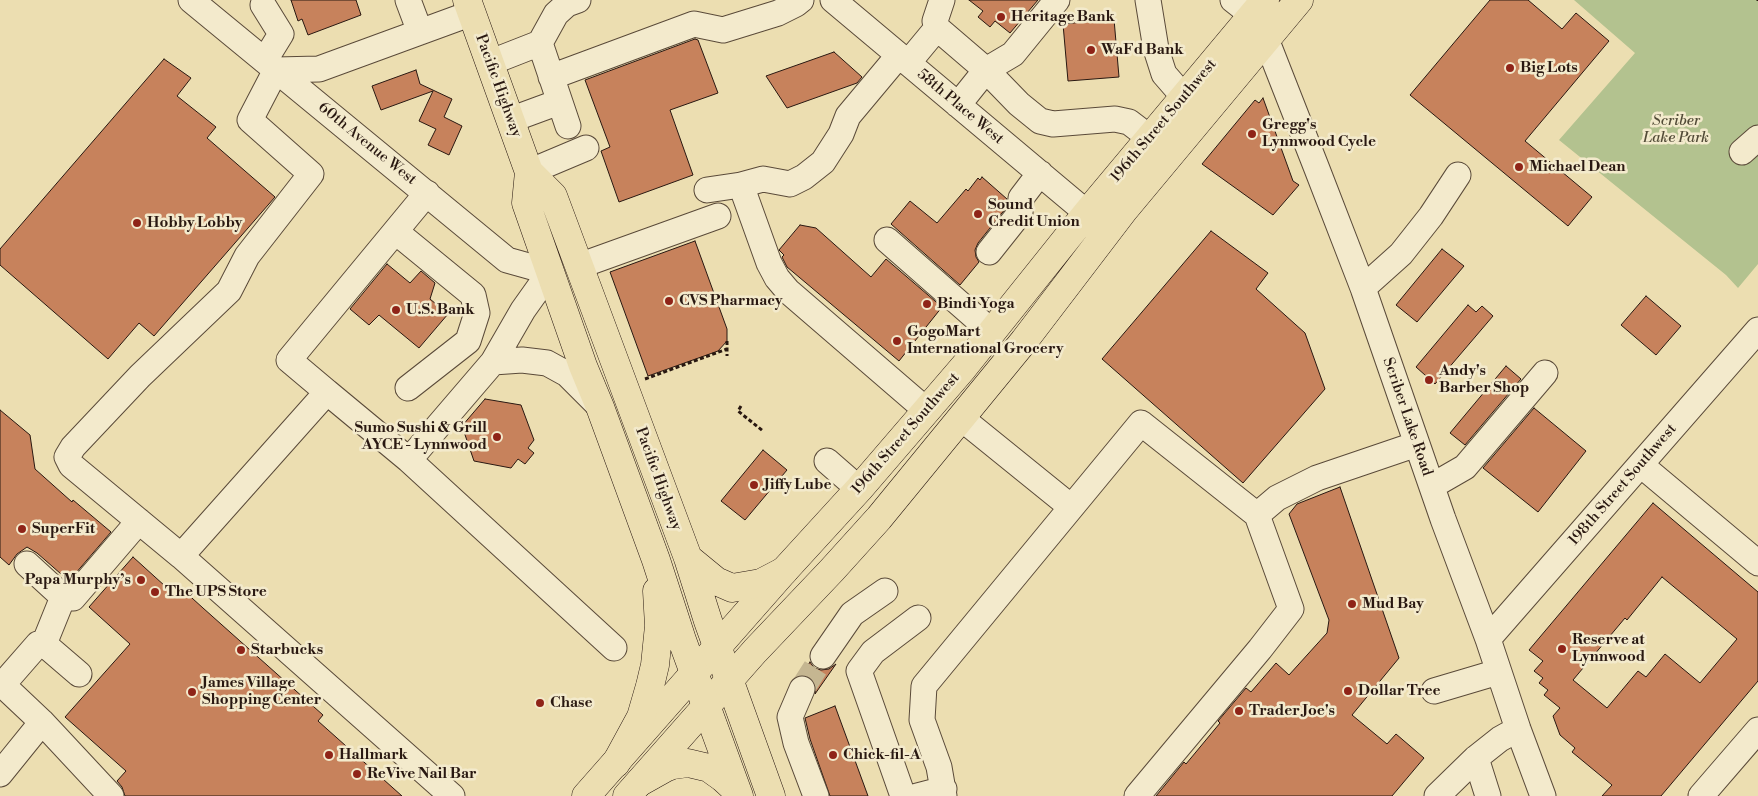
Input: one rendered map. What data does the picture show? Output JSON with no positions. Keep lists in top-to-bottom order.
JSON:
{
  "streets": {
    "main road": ["Pacific Highway", "196th Street Southwest"],
    "street": [
      "58th Place West",
      "60th Avenue West",
      "Scriber Lake Road",
      "198th Street Southwest"
    ]
  },
  "crossings": [
    ["Pacific Highway", "196th Street Southwest"],
    ["Pacific Highway", "60th Avenue West"],
    ["58th Place West", "196th Street Southwest"],
    ["196th Street Southwest", "Scriber Lake Road"],
    ["Scriber Lake Road", "198th Street Southwest"]
  ],
  "parks": ["Scriber Lake Park"],
  "places": [
    "Heritage Bank",
    "WaFd Bank",
    "Big Lots",
    "Gregg's Lynnwood Cycle",
    "Michael Dean",
    "Sound Credit Union",
    "Hobby Lobby",
    "CVS Pharmacy",
    "Bindi Yoga",
    "U.S. Bank",
    "GogoMart International Grocery",
    "Andy's Barber Shop",
    "Sumo Sushi & Grill AYCE - Lynnwood",
    "Jiffy Lube",
    "SuperFit",
    "Papa Murphy’s",
    "The UPS Store",
    "Mud Bay",
    "Reserve at Lynnwood",
    "Starbucks",
    "Dollar Tree",
    "James Village Shopping Center",
    "Chase",
    "Trader Joe's",
    "Hallmark",
    "Chick-fil-A",
    "ReVive Nail Bar"
  ]
}
